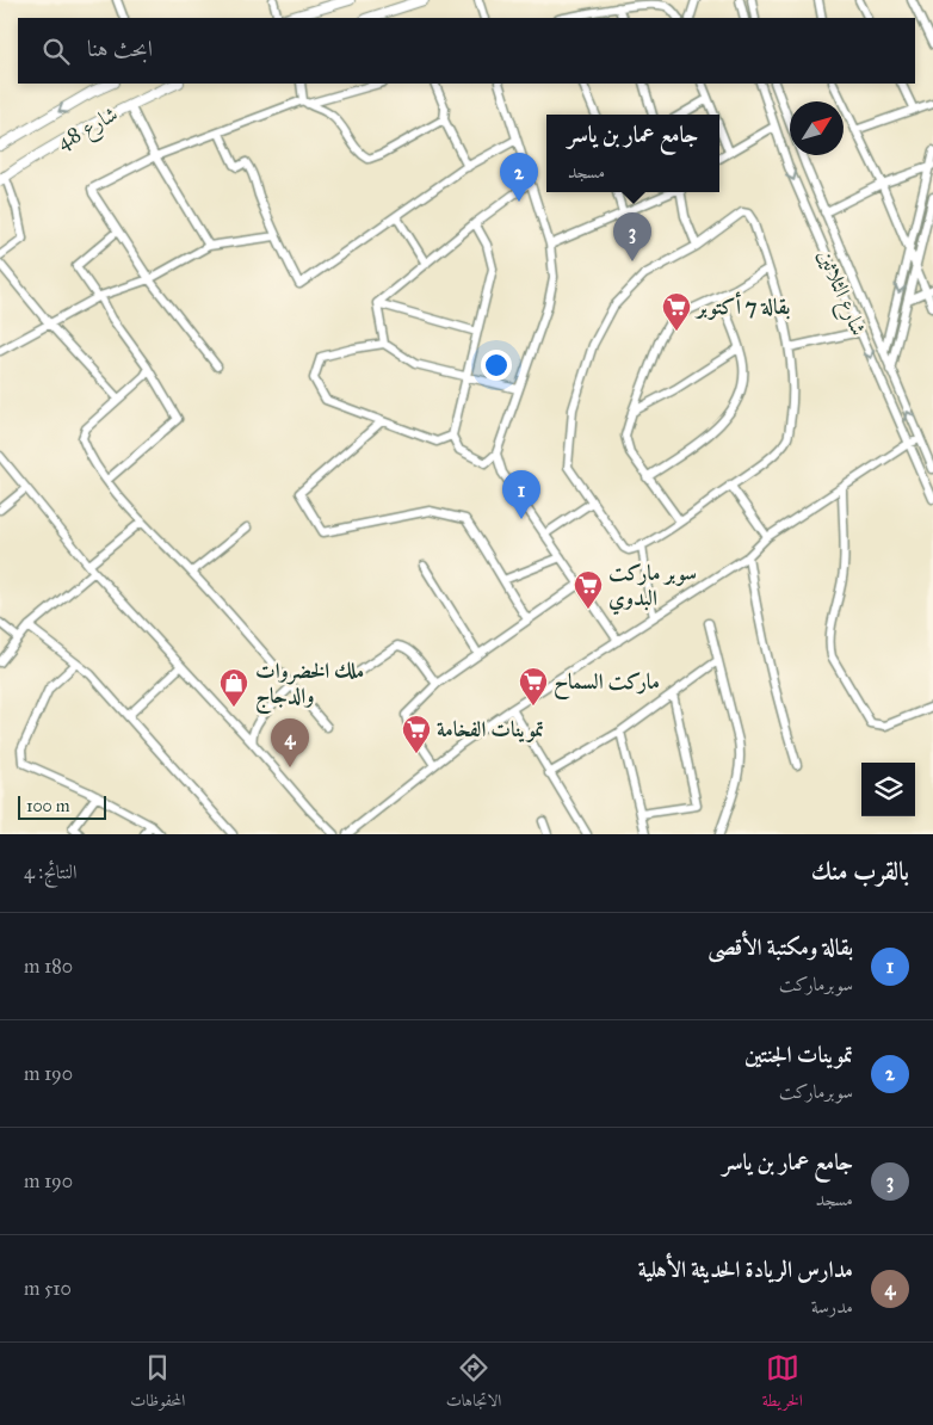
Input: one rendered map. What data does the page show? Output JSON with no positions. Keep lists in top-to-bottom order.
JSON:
{
  "streets": {
    "main road": ["شارع 48"],
    "street": ["شارع الثلاثين"]
  },
  "places": {
    "supermarket": [
      "بقالة 7 أكتوبر",
      "سوبر ماركت البدوي",
      "ماركت السماح",
      "تموينات الفخامة"
    ],
    "shop": ["ملك الخضروات والدجاج"]
  },
  "scale_bar": "100 m",
  "north": "top right",
  "page": {
    "search": "ابحث هنا",
    "popup": ["جامع عمار بن ياسر", "مسجد"],
    "pins": [
      "2",
      "3",
      "1",
      "4"
    ],
    "scale": "100 m",
    "heading": ["بالقرب منك", "النتائج: 4"],
    "list": [
      {
        "mark": "1",
        "name": "بقالة ومكتبة الأقصى",
        "note": "سوبرماركت",
        "value": "180 m"
      },
      {
        "mark": "2",
        "name": "تموينات الجنتين",
        "note": "سوبرماركت",
        "value": "190 m"
      },
      {
        "mark": "3",
        "name": "جامع عمار بن ياسر",
        "note": "مسجد",
        "value": "190 m"
      },
      {
        "mark": "4",
        "name": "مدارس الريادة الحديثة الأهلية",
        "note": "مدرسة",
        "value": "510 m"
      }
    ],
    "nav": ["الخريطة", "الاتجاهات", "المحفوظات"]
  }
}
